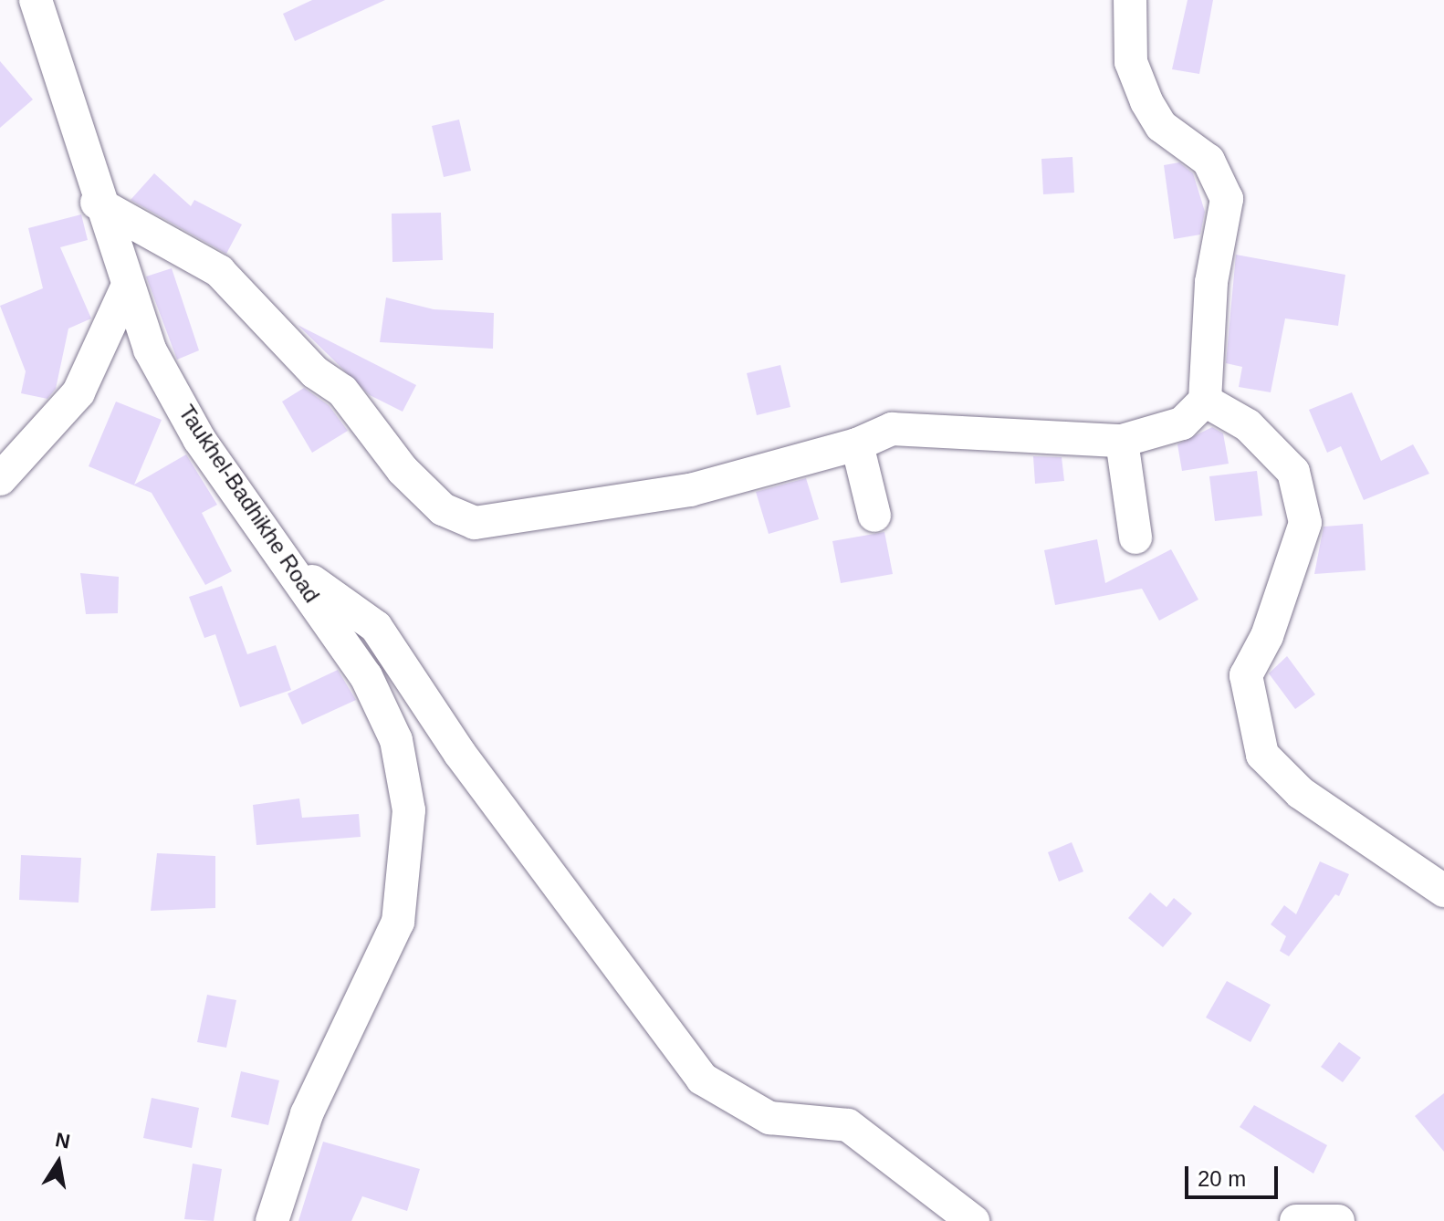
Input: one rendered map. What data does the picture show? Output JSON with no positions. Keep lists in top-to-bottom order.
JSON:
{
  "streets": {
    "street": ["Taukhel-Badhikhe Road"]
  },
  "scale_bar": "20 m",
  "north": "top"
}
